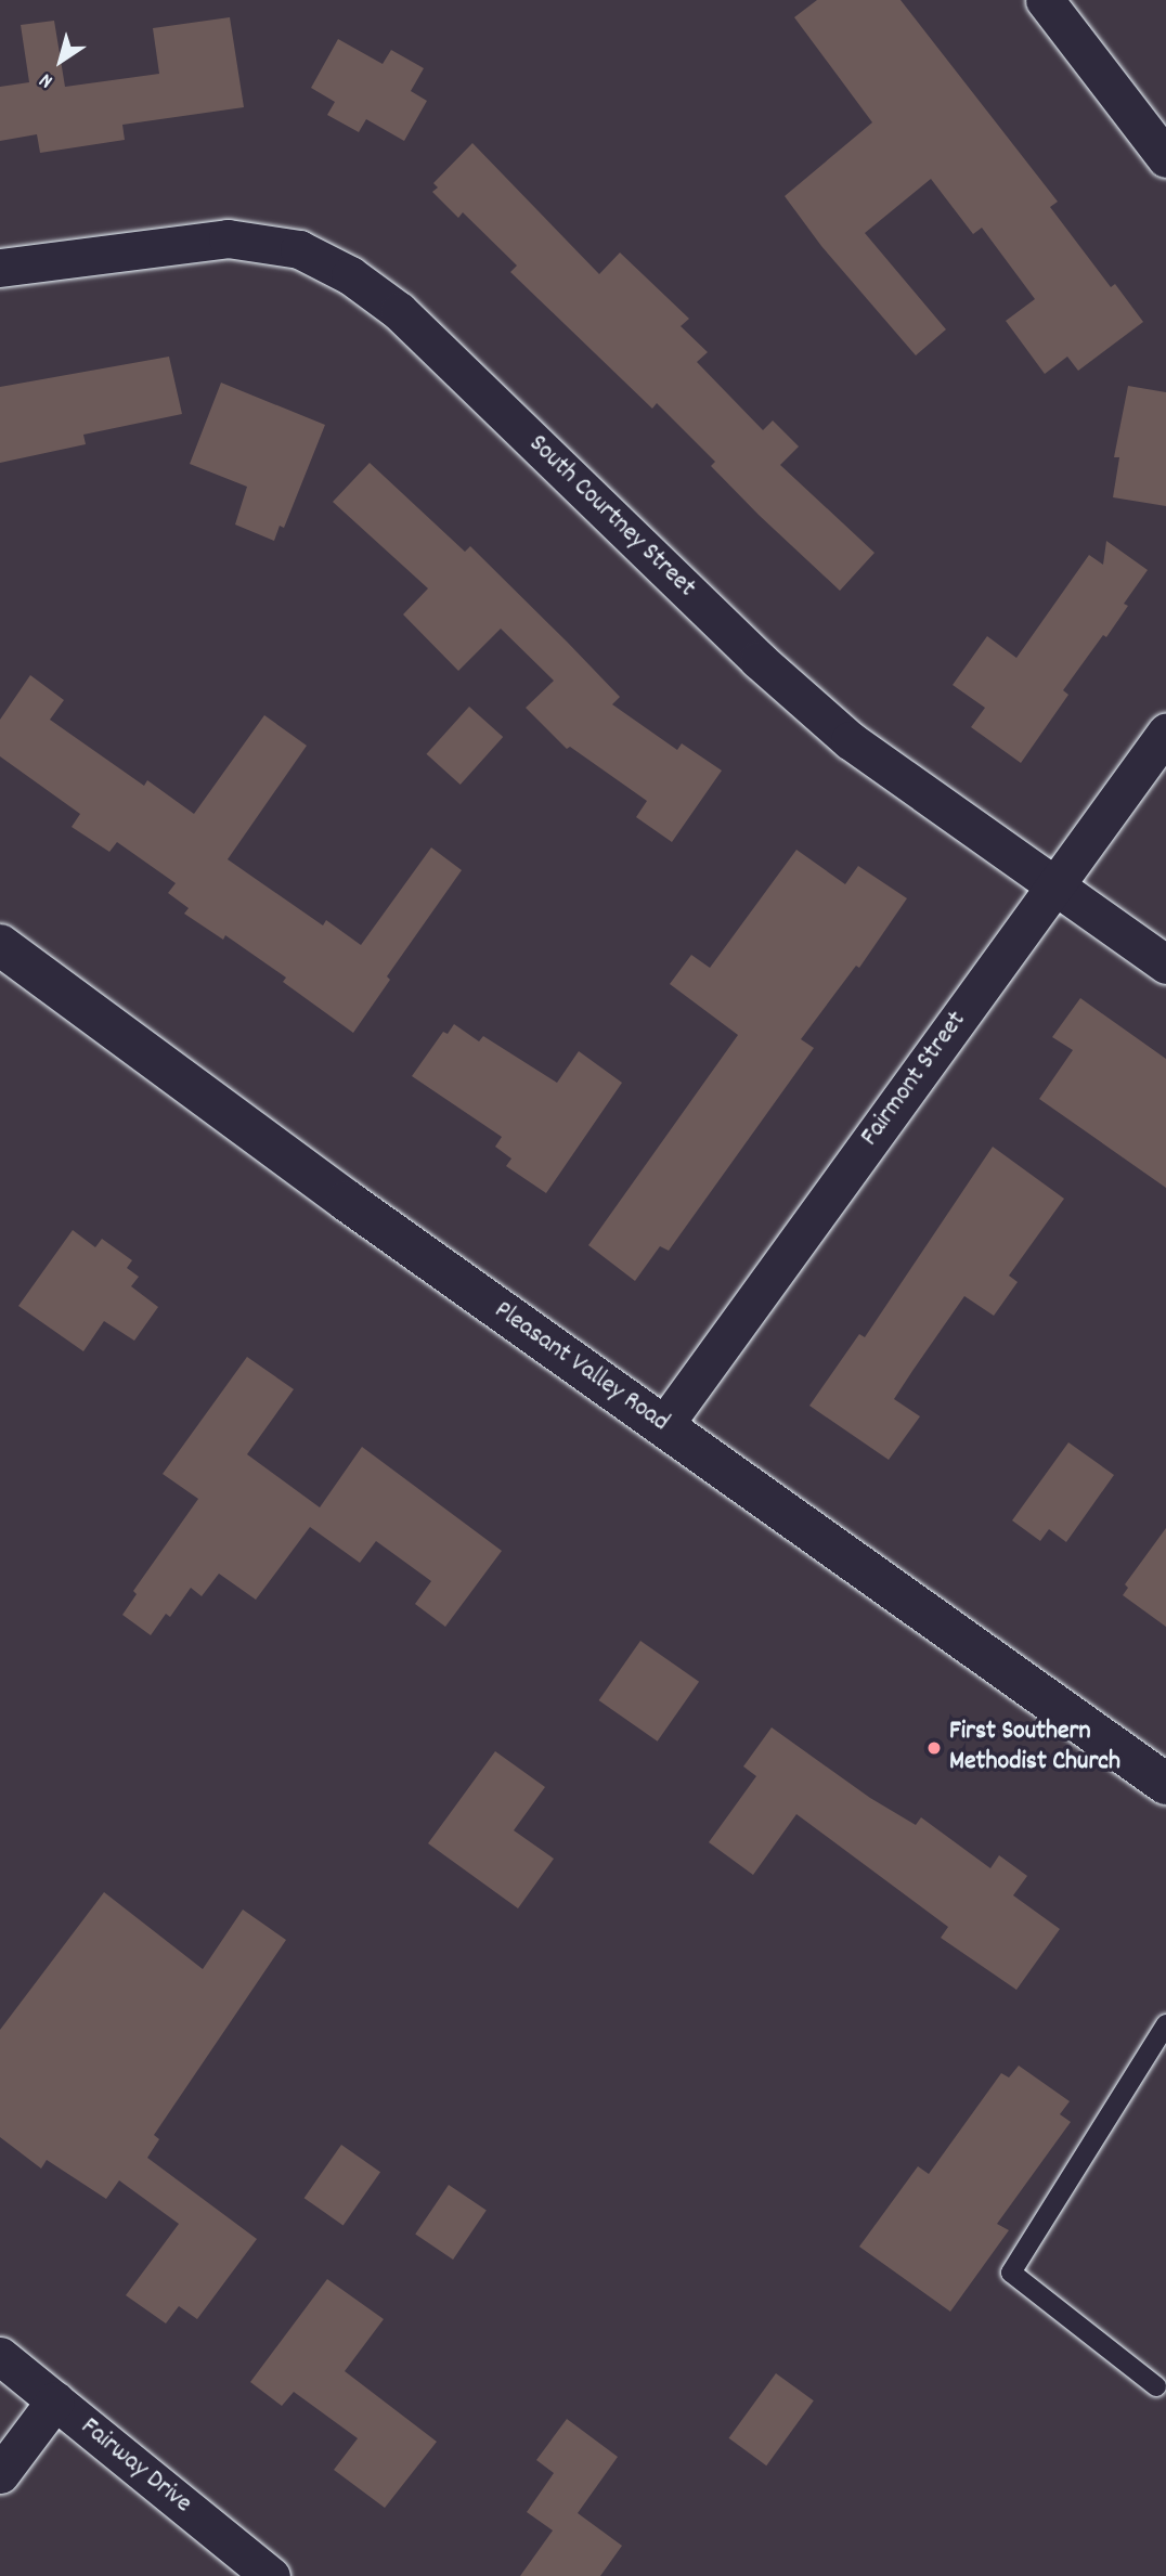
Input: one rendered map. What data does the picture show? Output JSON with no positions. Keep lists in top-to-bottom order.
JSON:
{
  "streets": {
    "street": [
      "South Courtney Street",
      "Fairmont Street",
      "Pleasant Valley Road",
      "Fairway Drive"
    ]
  },
  "crossings": [
    ["South Courtney Street", "Fairmont Street"],
    ["Fairmont Street", "Pleasant Valley Road"]
  ],
  "places": ["First Southern Methodist Church"],
  "north": "bottom left"
}
